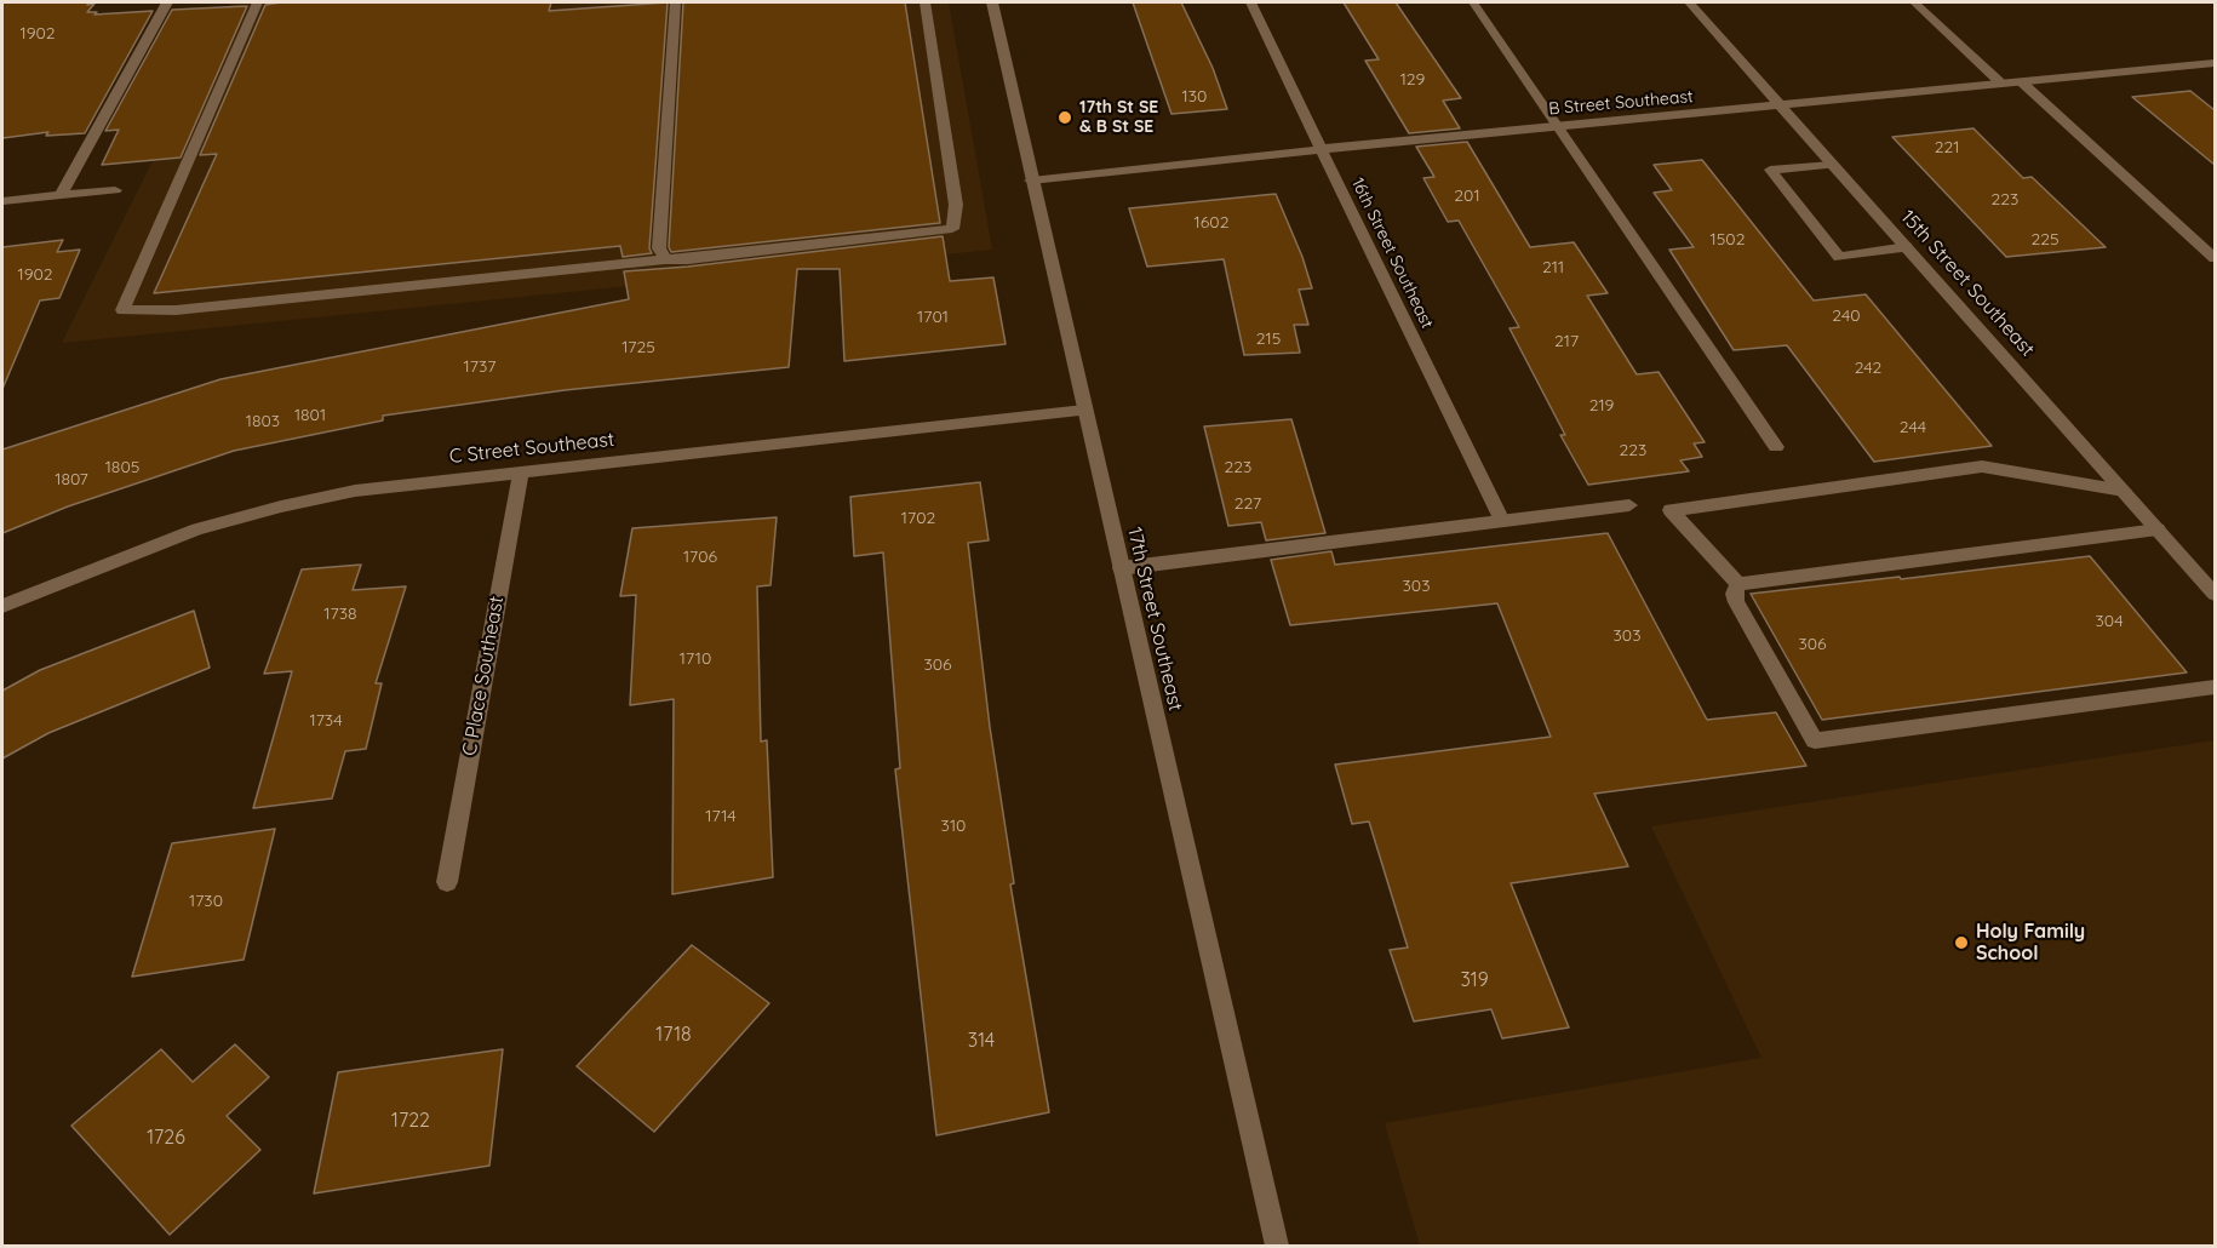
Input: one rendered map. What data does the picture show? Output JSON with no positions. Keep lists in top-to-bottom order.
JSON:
{
  "streets": {
    "street": [
      "B Street Southeast",
      "16th Street Southeast",
      "15th Street Southeast",
      "C Street Southeast",
      "17th Street Southeast",
      "C Place Southeast"
    ]
  },
  "crossings": [
    ["B Street Southeast", "16th Street Southeast"],
    ["B Street Southeast", "15th Street Southeast"],
    ["B Street Southeast", "17th Street Southeast"],
    ["C Street Southeast", "17th Street Southeast"],
    ["C Street Southeast", "C Place Southeast"]
  ],
  "places": ["17th St SE & B St SE", "Holy Family School"],
  "house_numbers": [
    "1902",
    "129",
    "130",
    "221",
    "201",
    "223",
    "1602",
    "1502",
    "225",
    "211",
    "1902",
    "240",
    "1701",
    "215",
    "217",
    "1725",
    "1737",
    "242",
    "219",
    "1801",
    "1803",
    "244",
    "223",
    "1805",
    "223",
    "1807",
    "227",
    "1702",
    "1706",
    "303",
    "1738",
    "304",
    "303",
    "306",
    "1710",
    "306",
    "1734",
    "1714",
    "310",
    "1730",
    "319",
    "1718",
    "314",
    "1722",
    "1726"
  ]
}
